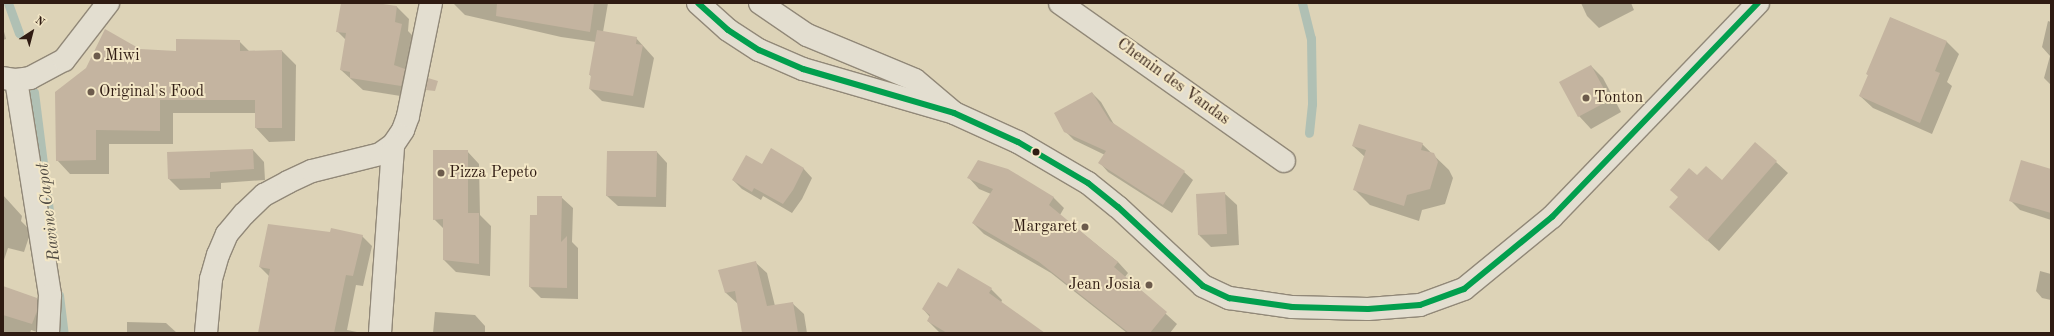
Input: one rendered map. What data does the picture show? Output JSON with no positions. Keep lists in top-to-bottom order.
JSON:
{
  "streets": {
    "street": ["Chemin des Vandas"]
  },
  "water": ["Ravine Capot"],
  "places": [
    "Miwi",
    "Original's Food",
    "Tonton",
    "Pizza Pepeto",
    "Margaret",
    "Jean Josia"
  ],
  "north": "top right"
}
